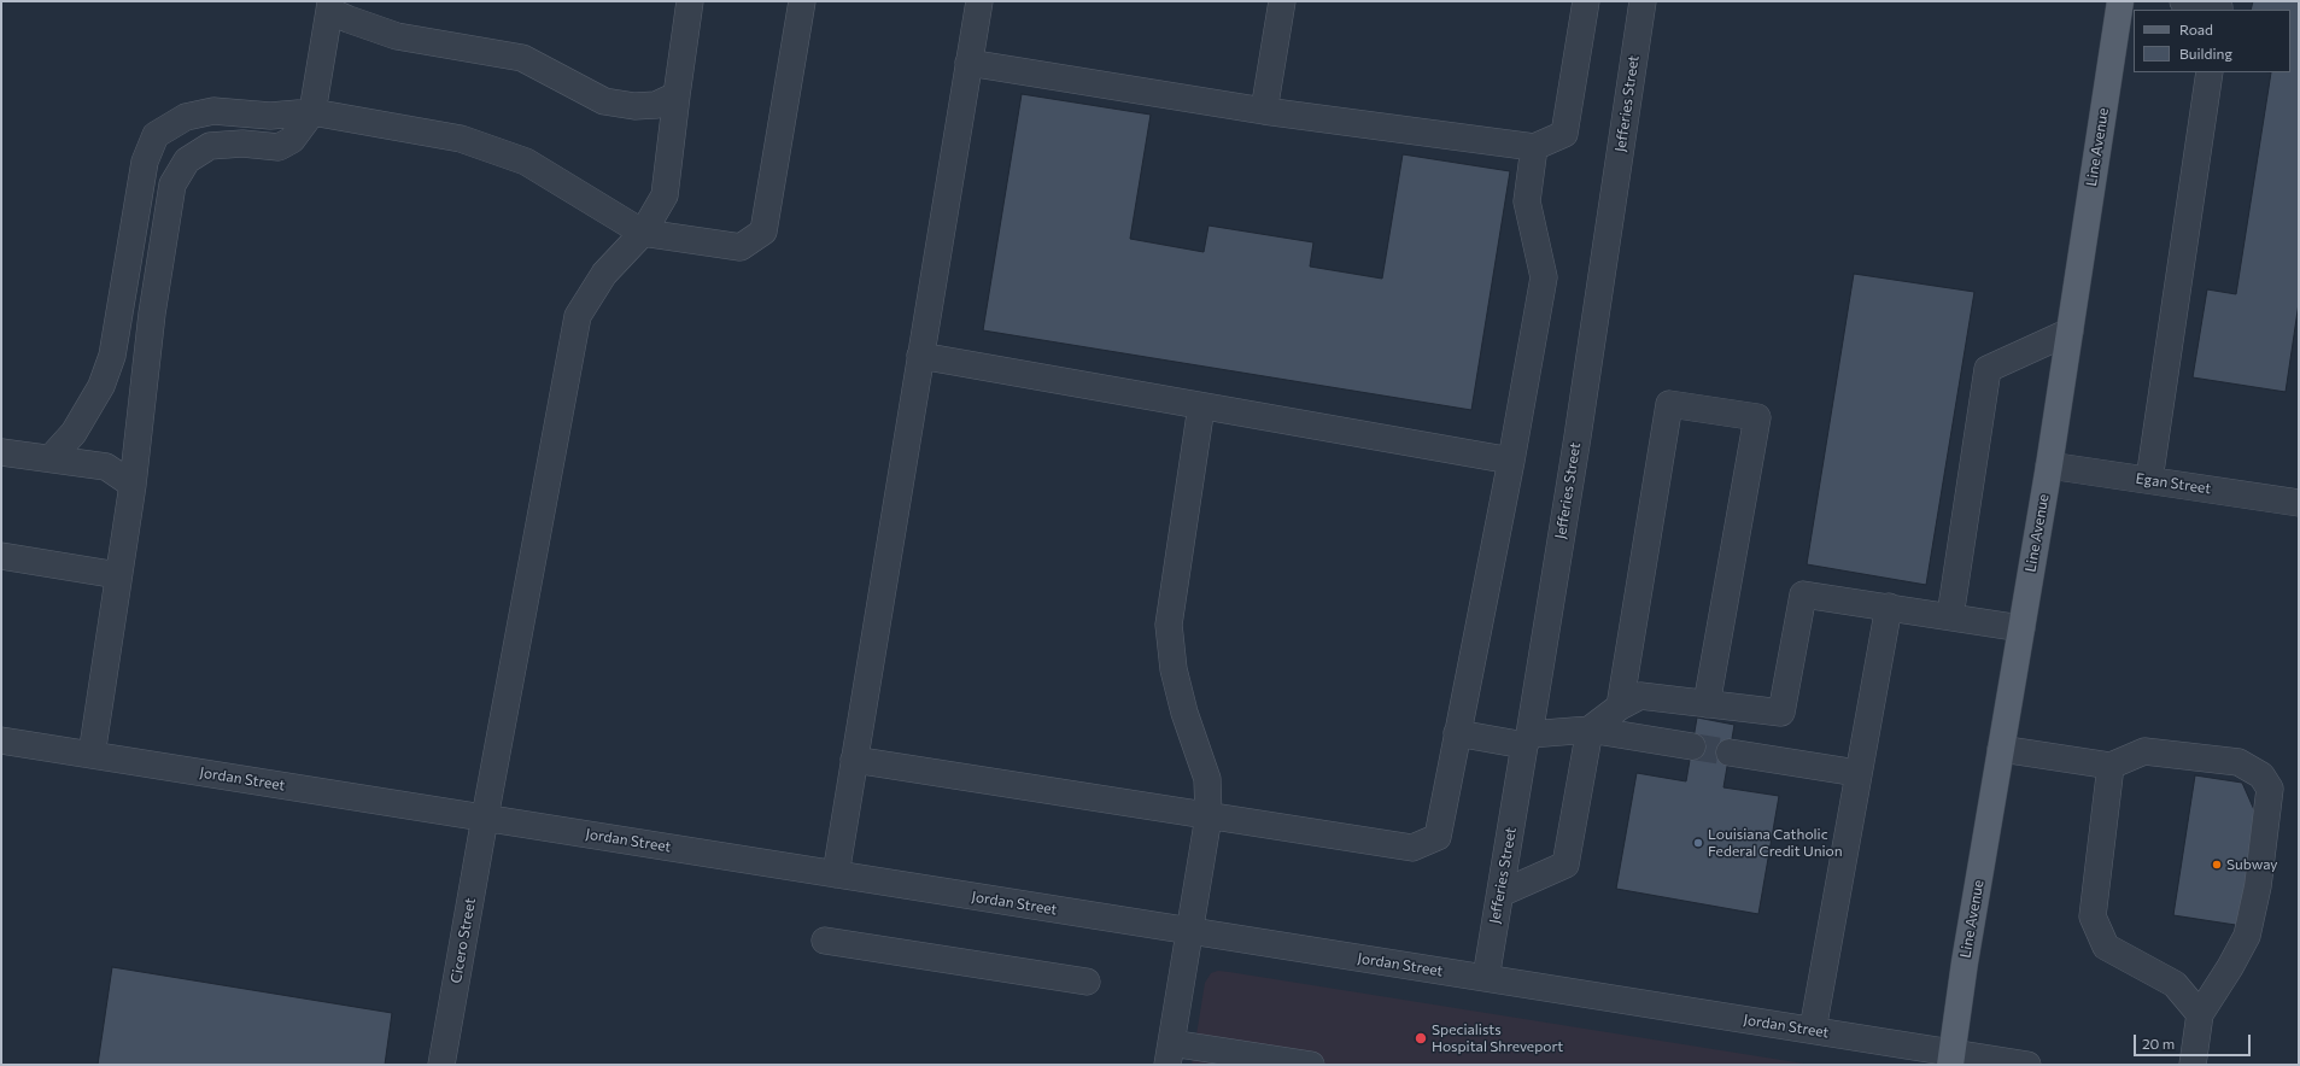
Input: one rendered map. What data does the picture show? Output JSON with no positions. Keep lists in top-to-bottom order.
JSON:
{
  "streets": {
    "main road": ["Line Avenue"],
    "street": [
      "Jefferies Street",
      "Egan Street",
      "Jordan Street",
      "Cicero Street"
    ]
  },
  "crossings": [
    ["Jefferies Street", "Jordan Street"],
    ["Line Avenue", "Egan Street"],
    ["Line Avenue", "Jordan Street"],
    ["Jordan Street", "Cicero Street"]
  ],
  "places": ["Louisiana Catholic Federal Credit Union", "Subway", "Specialists Hospital Shreveport"],
  "legend": ["Road", "Building"],
  "scale_bar": "20 m"
}
